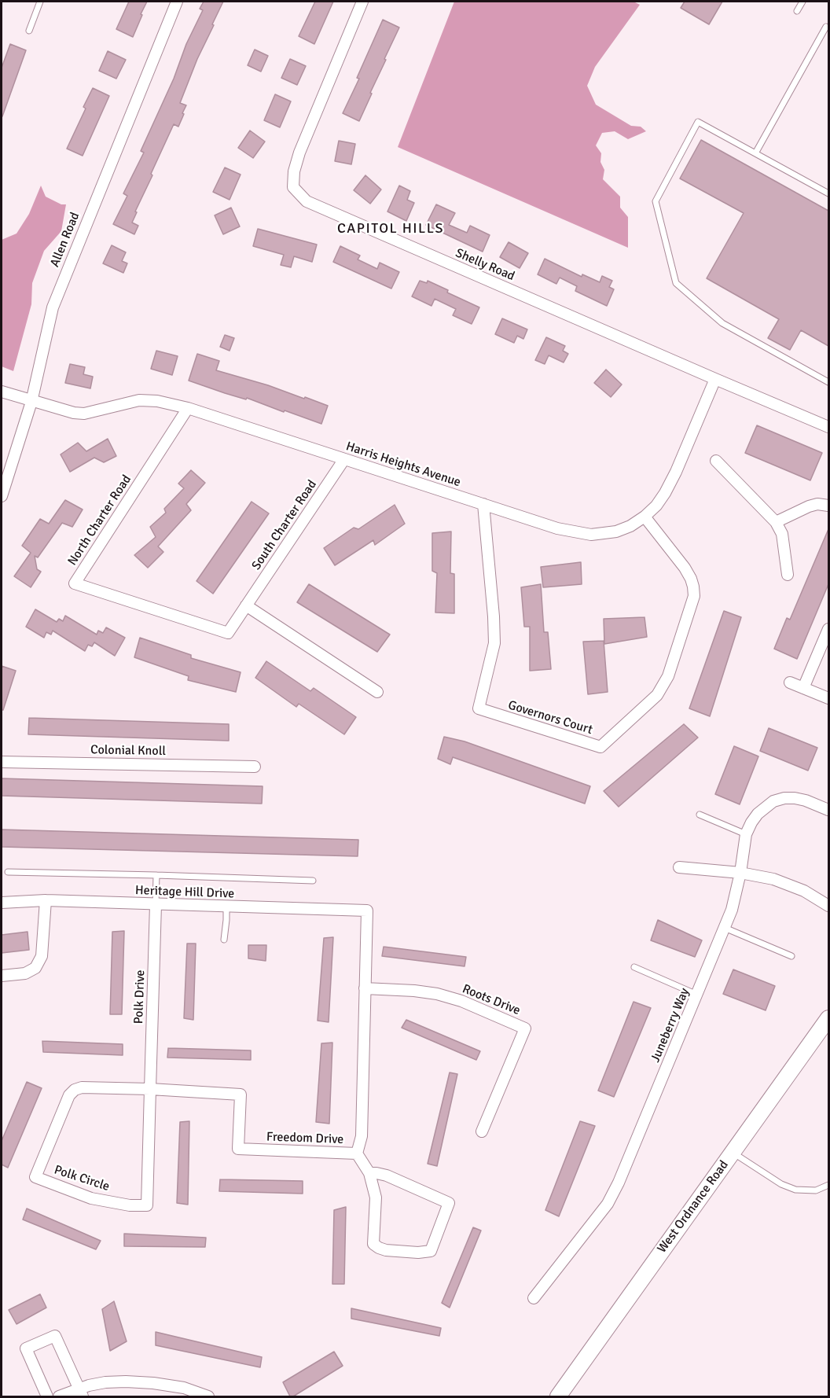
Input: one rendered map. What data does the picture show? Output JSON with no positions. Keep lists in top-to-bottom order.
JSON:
{
  "streets": {
    "main road": ["West Ordnance Road"],
    "street": [
      "Allen Road",
      "Shelly Road",
      "Harris Heights Avenue",
      "North Charter Road",
      "South Charter Road",
      "Governors Court",
      "Colonial Knoll",
      "Heritage Hill Drive",
      "Polk Drive",
      "Roots Drive",
      "Juneberry Way",
      "Freedom Drive",
      "Polk Circle"
    ]
  },
  "crossings": [
    ["Allen Road", "Harris Heights Avenue"],
    ["Shelly Road", "Harris Heights Avenue"],
    ["Harris Heights Avenue", "North Charter Road"],
    ["Harris Heights Avenue", "South Charter Road"],
    ["Harris Heights Avenue", "Governors Court"],
    ["North Charter Road", "South Charter Road"],
    ["Heritage Hill Drive", "Polk Drive"],
    ["Heritage Hill Drive", "Freedom Drive"],
    ["Polk Drive", "Freedom Drive"],
    ["Polk Drive", "Polk Circle"],
    ["Roots Drive", "Freedom Drive"],
    ["Freedom Drive", "Polk Circle"]
  ],
  "districts": ["CAPITOL HILLS"]
}
